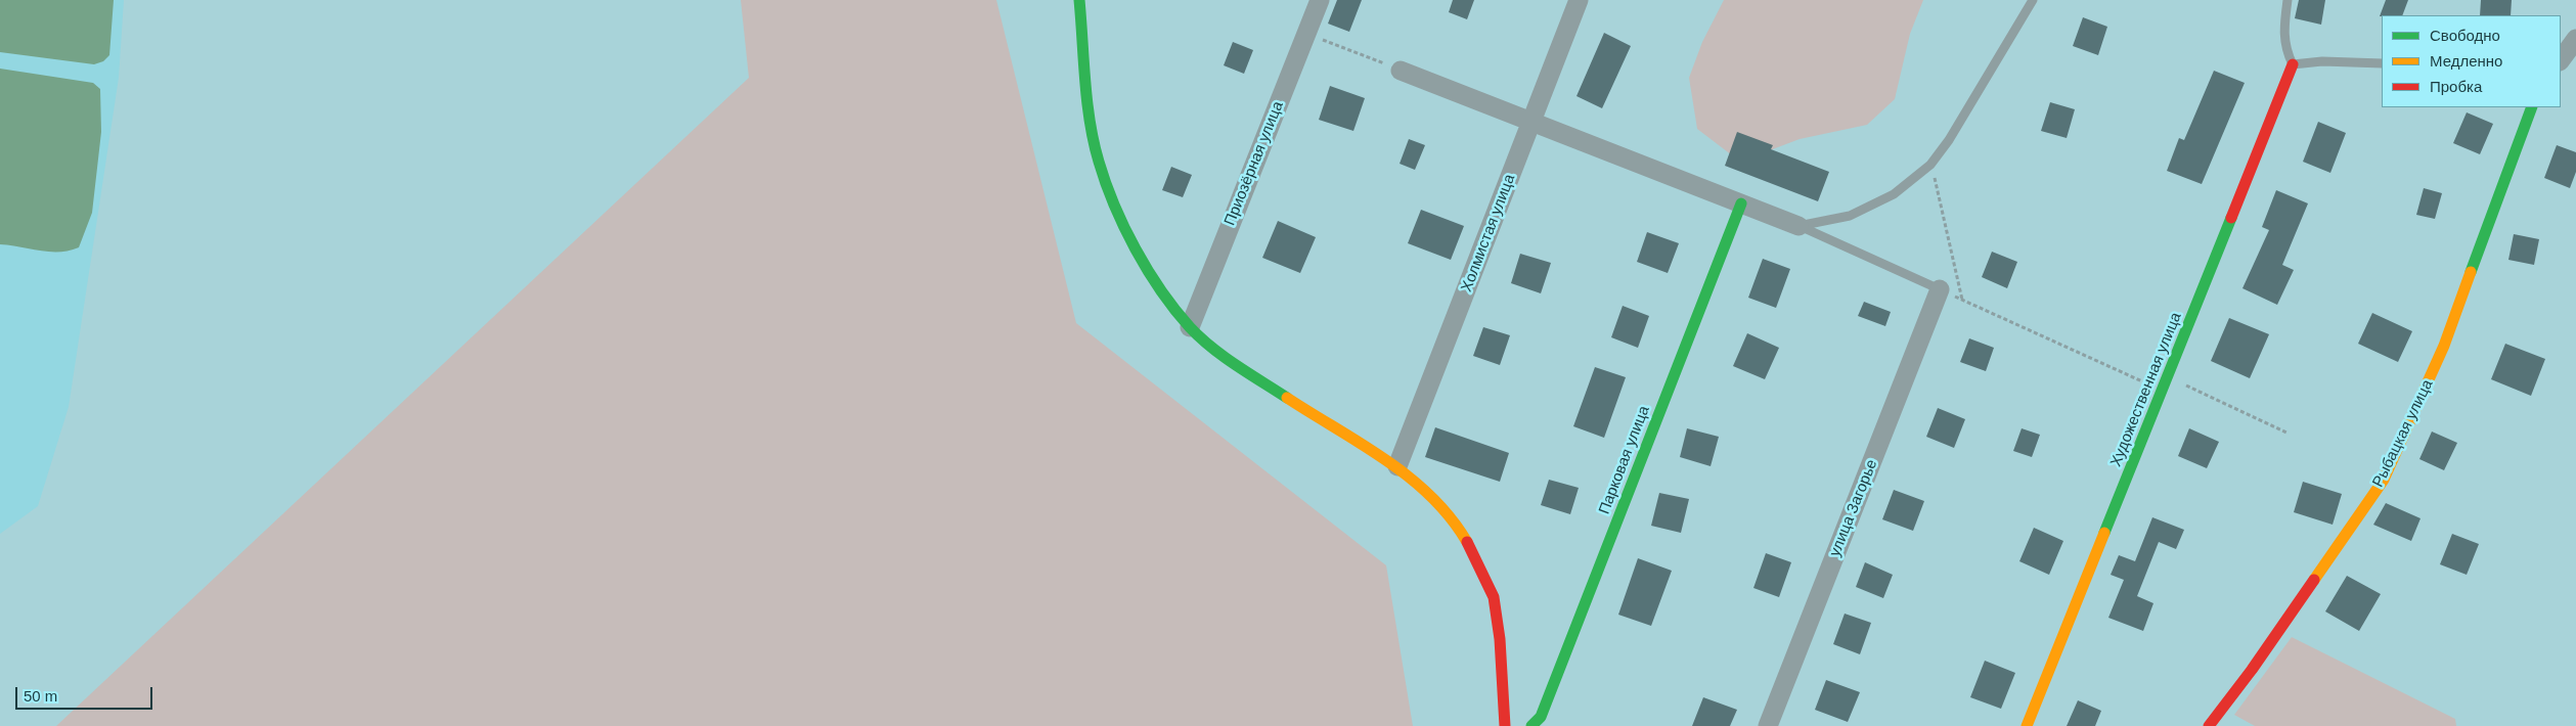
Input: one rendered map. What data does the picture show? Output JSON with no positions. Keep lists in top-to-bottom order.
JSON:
{
  "streets": {
    "street": [
      "Приозёрная улица",
      "Холмистая улица",
      "Художественная улица",
      "Рыбацкая улица",
      "Парковая улица",
      "улица Загорье"
    ]
  },
  "legend": ["Свободно", "Медленно", "Пробка"],
  "scale_bar": "50 m"
}
